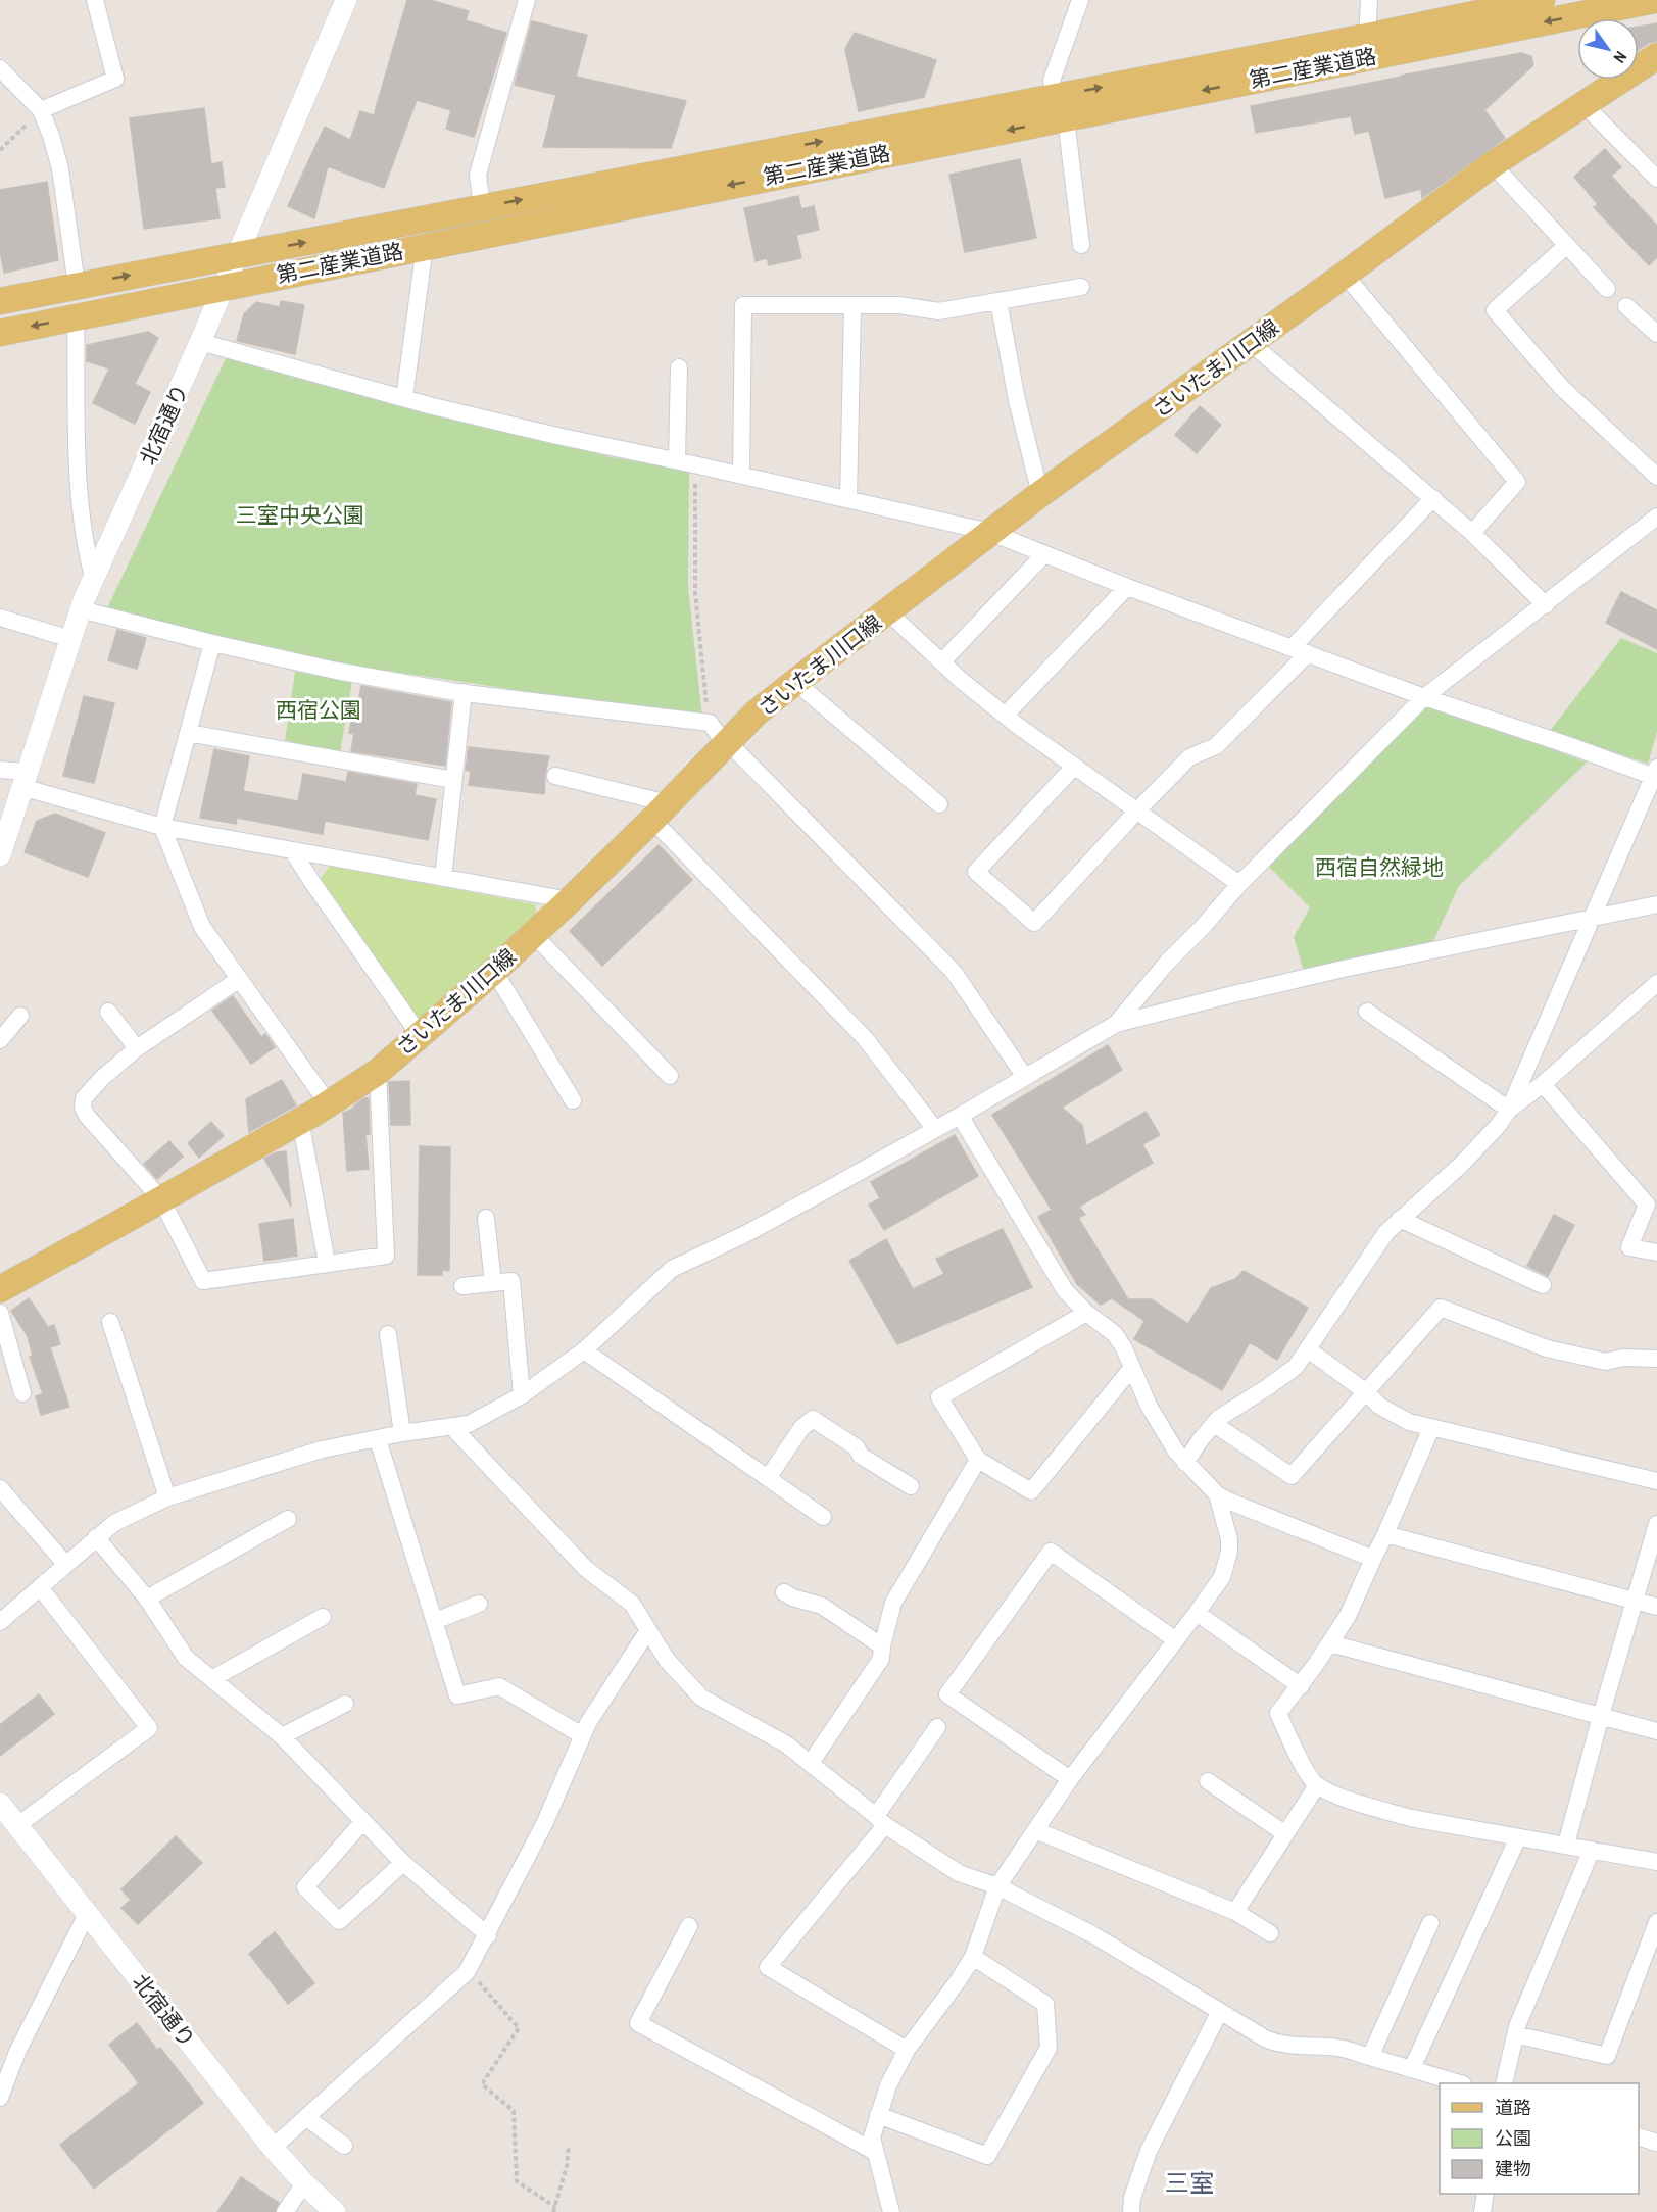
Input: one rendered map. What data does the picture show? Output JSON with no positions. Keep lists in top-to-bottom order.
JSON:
{
  "streets": {
    "main road": ["第二産業道路", "さいたま川口線"],
    "street": ["北宿通り"]
  },
  "crossings": [
    ["第二産業道路", "北宿通り"]
  ],
  "districts": ["三室"],
  "parks": ["三室中央公園", "西宿公園", "西宿自然緑地"],
  "legend": ["道路", "公園", "建物"],
  "north": "bottom right"
}
